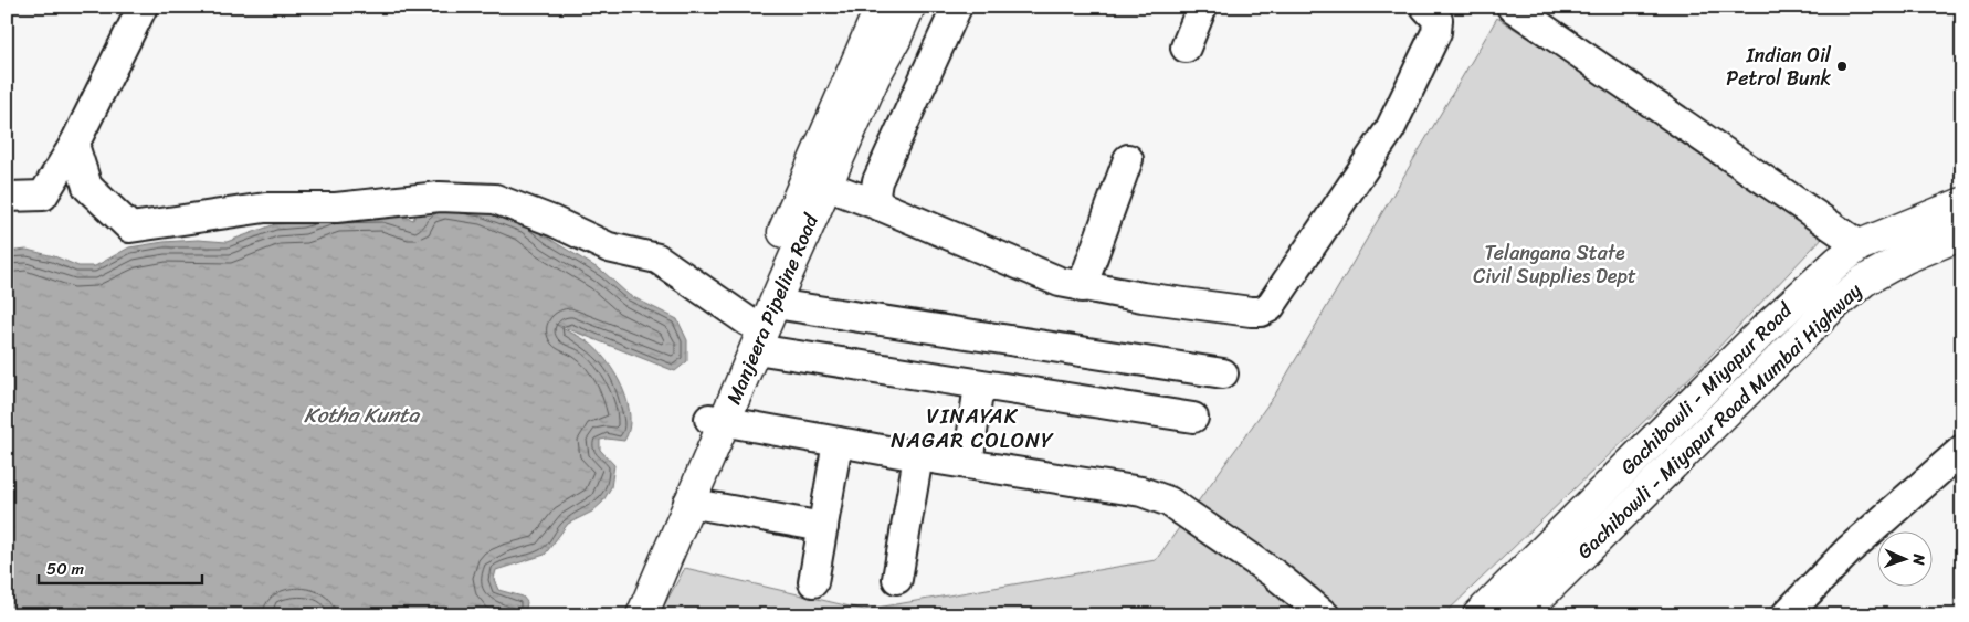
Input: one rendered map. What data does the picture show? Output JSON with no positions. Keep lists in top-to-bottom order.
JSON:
{
  "streets": {
    "main road": ["Manjeera Pipeline Road", "Gachibowli - Miyapur Road", "Gachibowli - Miyapur Road Mumbai Highway"]
  },
  "crossings": [
    ["Gachibowli - Miyapur Road", "Gachibowli - Miyapur Road Mumbai Highway"]
  ],
  "districts": ["VINAYAK NAGAR COLONY"],
  "water": ["Kotha Kunta"],
  "parks": ["Telangana State Civil Supplies Dept"],
  "places": ["Indian Oil Petrol Bunk"],
  "scale_bar": "50 m",
  "north": "right"
}
